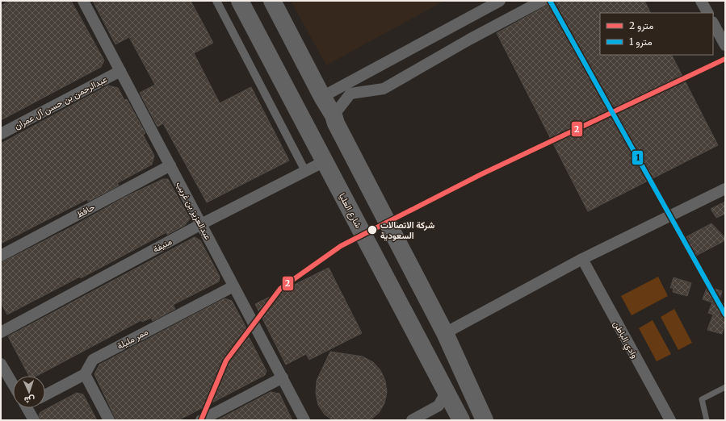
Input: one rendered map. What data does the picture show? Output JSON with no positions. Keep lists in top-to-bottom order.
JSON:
{
  "streets": {
    "main road": ["شارع العليا"],
    "street": [
      "عبدالرحمن بن حسن آل عمران",
      "حافظ",
      "عبدالعزيز بن غريب",
      "منيفة",
      "ممر مليلة",
      "وادي الباطن"
    ]
  },
  "crossings": [
    ["عبدالرحمن بن حسن آل عمران", "عبدالعزيز بن غريب"],
    ["حافظ", "عبدالعزيز بن غريب"],
    ["عبدالعزيز بن غريب", "منيفة"],
    ["عبدالعزيز بن غريب", "ممر مليلة"],
    ["شارع العليا", "منيفة"]
  ],
  "places": ["شركة الاتصالات السعودية"],
  "lines": ["metro line 1", "metro line 2"],
  "legend": ["مترو 2", "مترو 1"],
  "north": "bottom"
}
